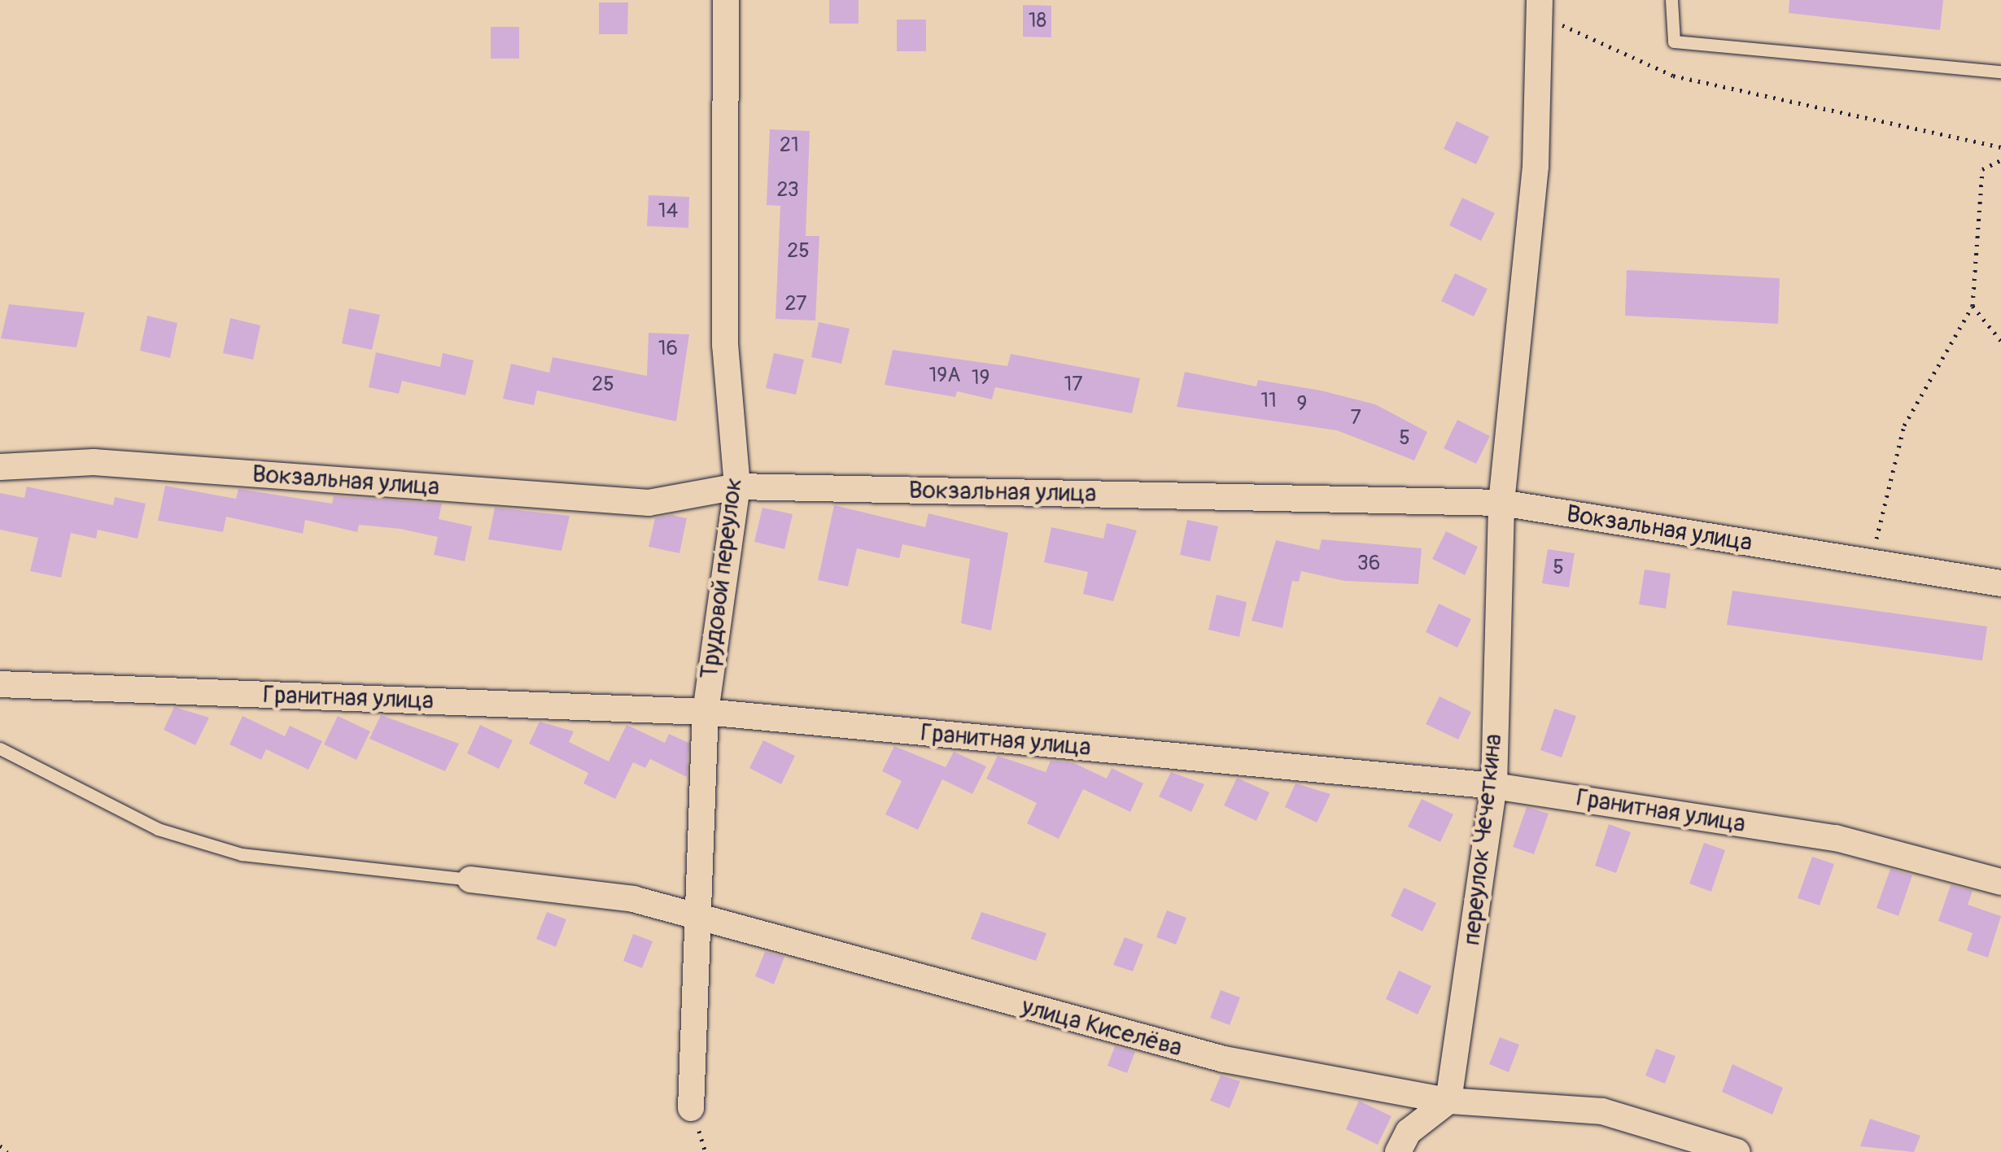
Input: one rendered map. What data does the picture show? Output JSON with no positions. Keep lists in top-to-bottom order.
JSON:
{
  "streets": {
    "street": [
      "Вокзальная улица",
      "Трудовой переулок",
      "Гранитная улица",
      "переулок Чечеткина",
      "улица Киселёва"
    ]
  },
  "crossings": [
    ["Вокзальная улица", "Трудовой переулок"],
    ["Вокзальная улица", "переулок Чечеткина"],
    ["Трудовой переулок", "Гранитная улица"],
    ["Трудовой переулок", "улица Киселёва"],
    ["Гранитная улица", "переулок Чечеткина"],
    ["переулок Чечеткина", "улица Киселёва"]
  ],
  "house_numbers": [
    "18",
    "21",
    "23",
    "14",
    "25",
    "27",
    "16",
    "19А",
    "19",
    "25",
    "17",
    "11",
    "9",
    "7",
    "5",
    "36",
    "5"
  ]
}
